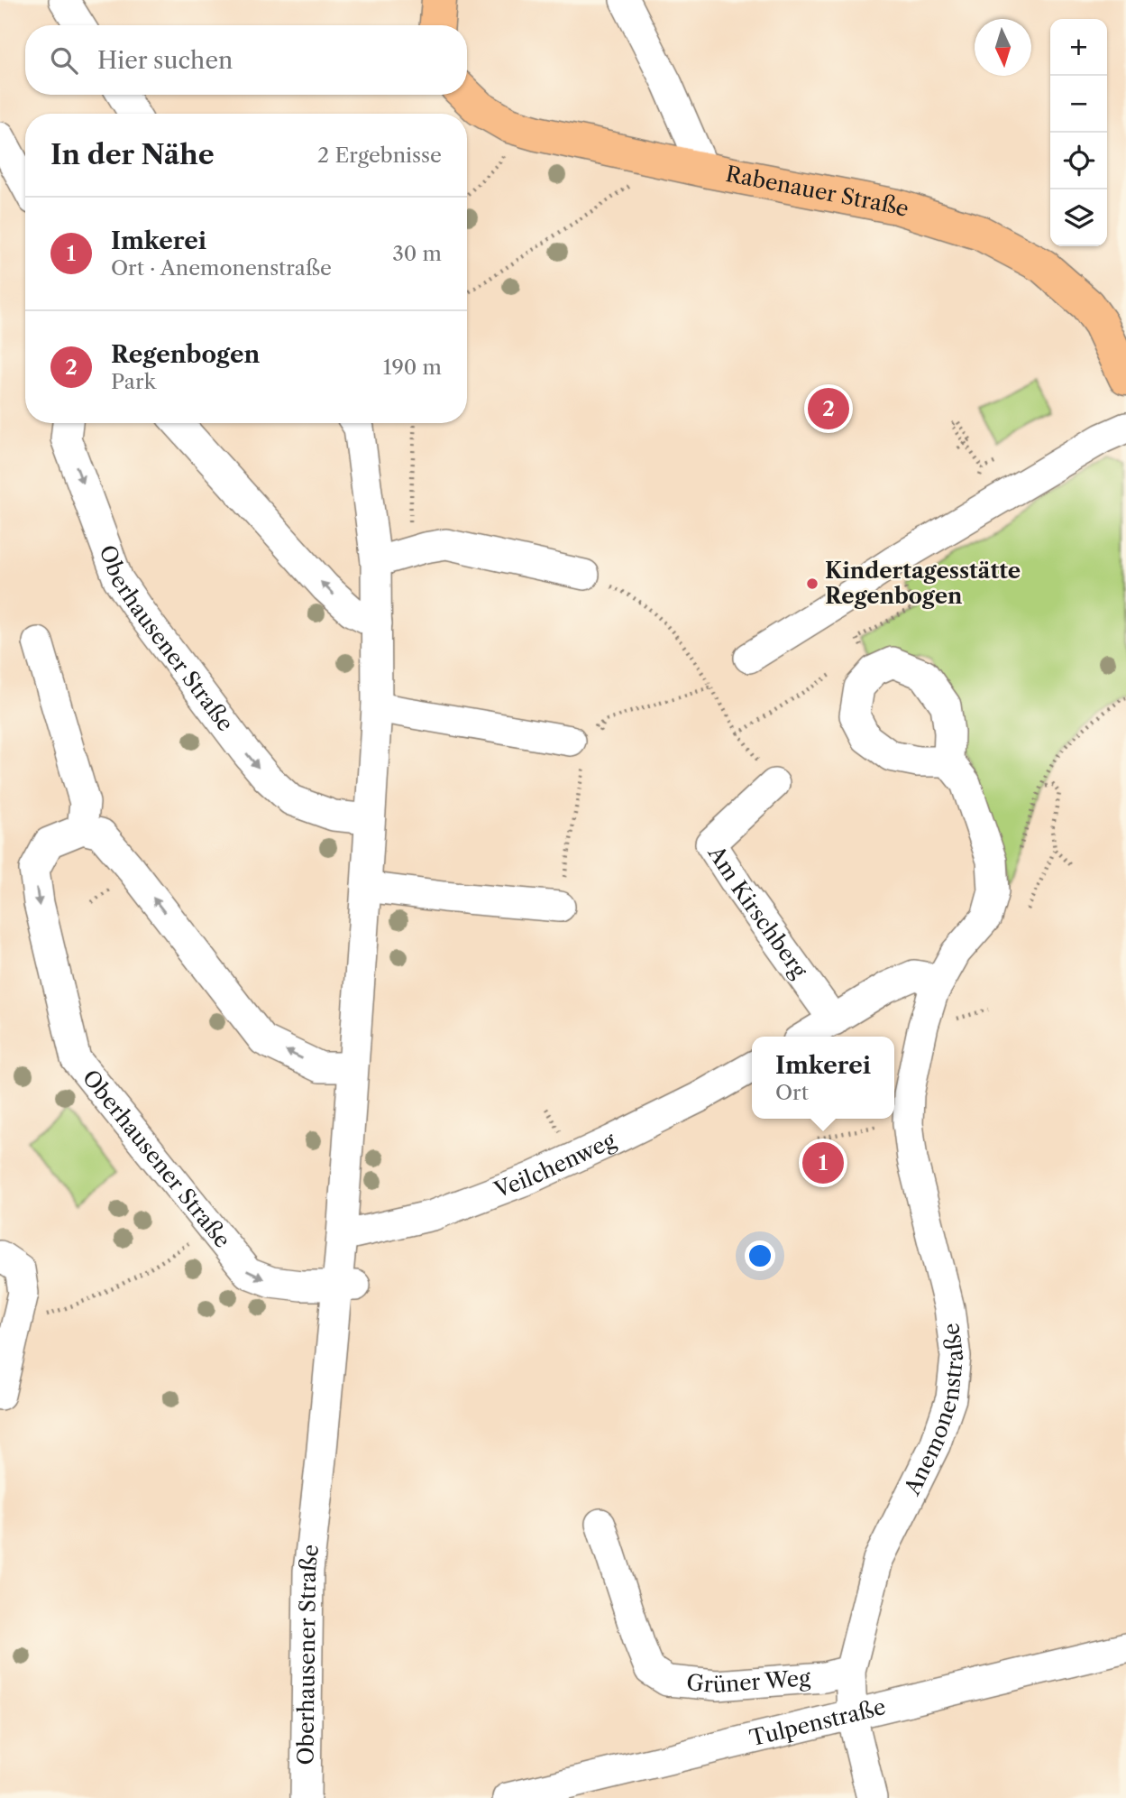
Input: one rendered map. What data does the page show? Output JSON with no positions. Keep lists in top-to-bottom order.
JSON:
{
  "streets": {
    "main road": ["Rabenauer Straße"],
    "street": [
      "Oberhausener Straße",
      "Am Kirschberg",
      "Veilchenweg",
      "Anemonenstraße",
      "Grüner Weg",
      "Tulpenstraße"
    ]
  },
  "crossings": [
    ["Oberhausener Straße", "Veilchenweg"],
    ["Anemonenstraße", "Grüner Weg"],
    ["Anemonenstraße", "Tulpenstraße"]
  ],
  "places": ["Kindertagesstätte Regenbogen"],
  "north": "bottom",
  "page": {
    "map_buttons": ["+", "−"],
    "search": "Hier suchen",
    "heading": ["In der Nähe", "2 Ergebnisse"],
    "list": [
      {
        "mark": "1",
        "name": "Imkerei",
        "note": "Ort · Anemonenstraße",
        "value": "30 m"
      },
      {
        "mark": "2",
        "name": "Regenbogen",
        "note": "Park",
        "value": "190 m"
      }
    ],
    "pins": ["2", "1"],
    "popup": ["Imkerei", "Ort"]
  }
}
